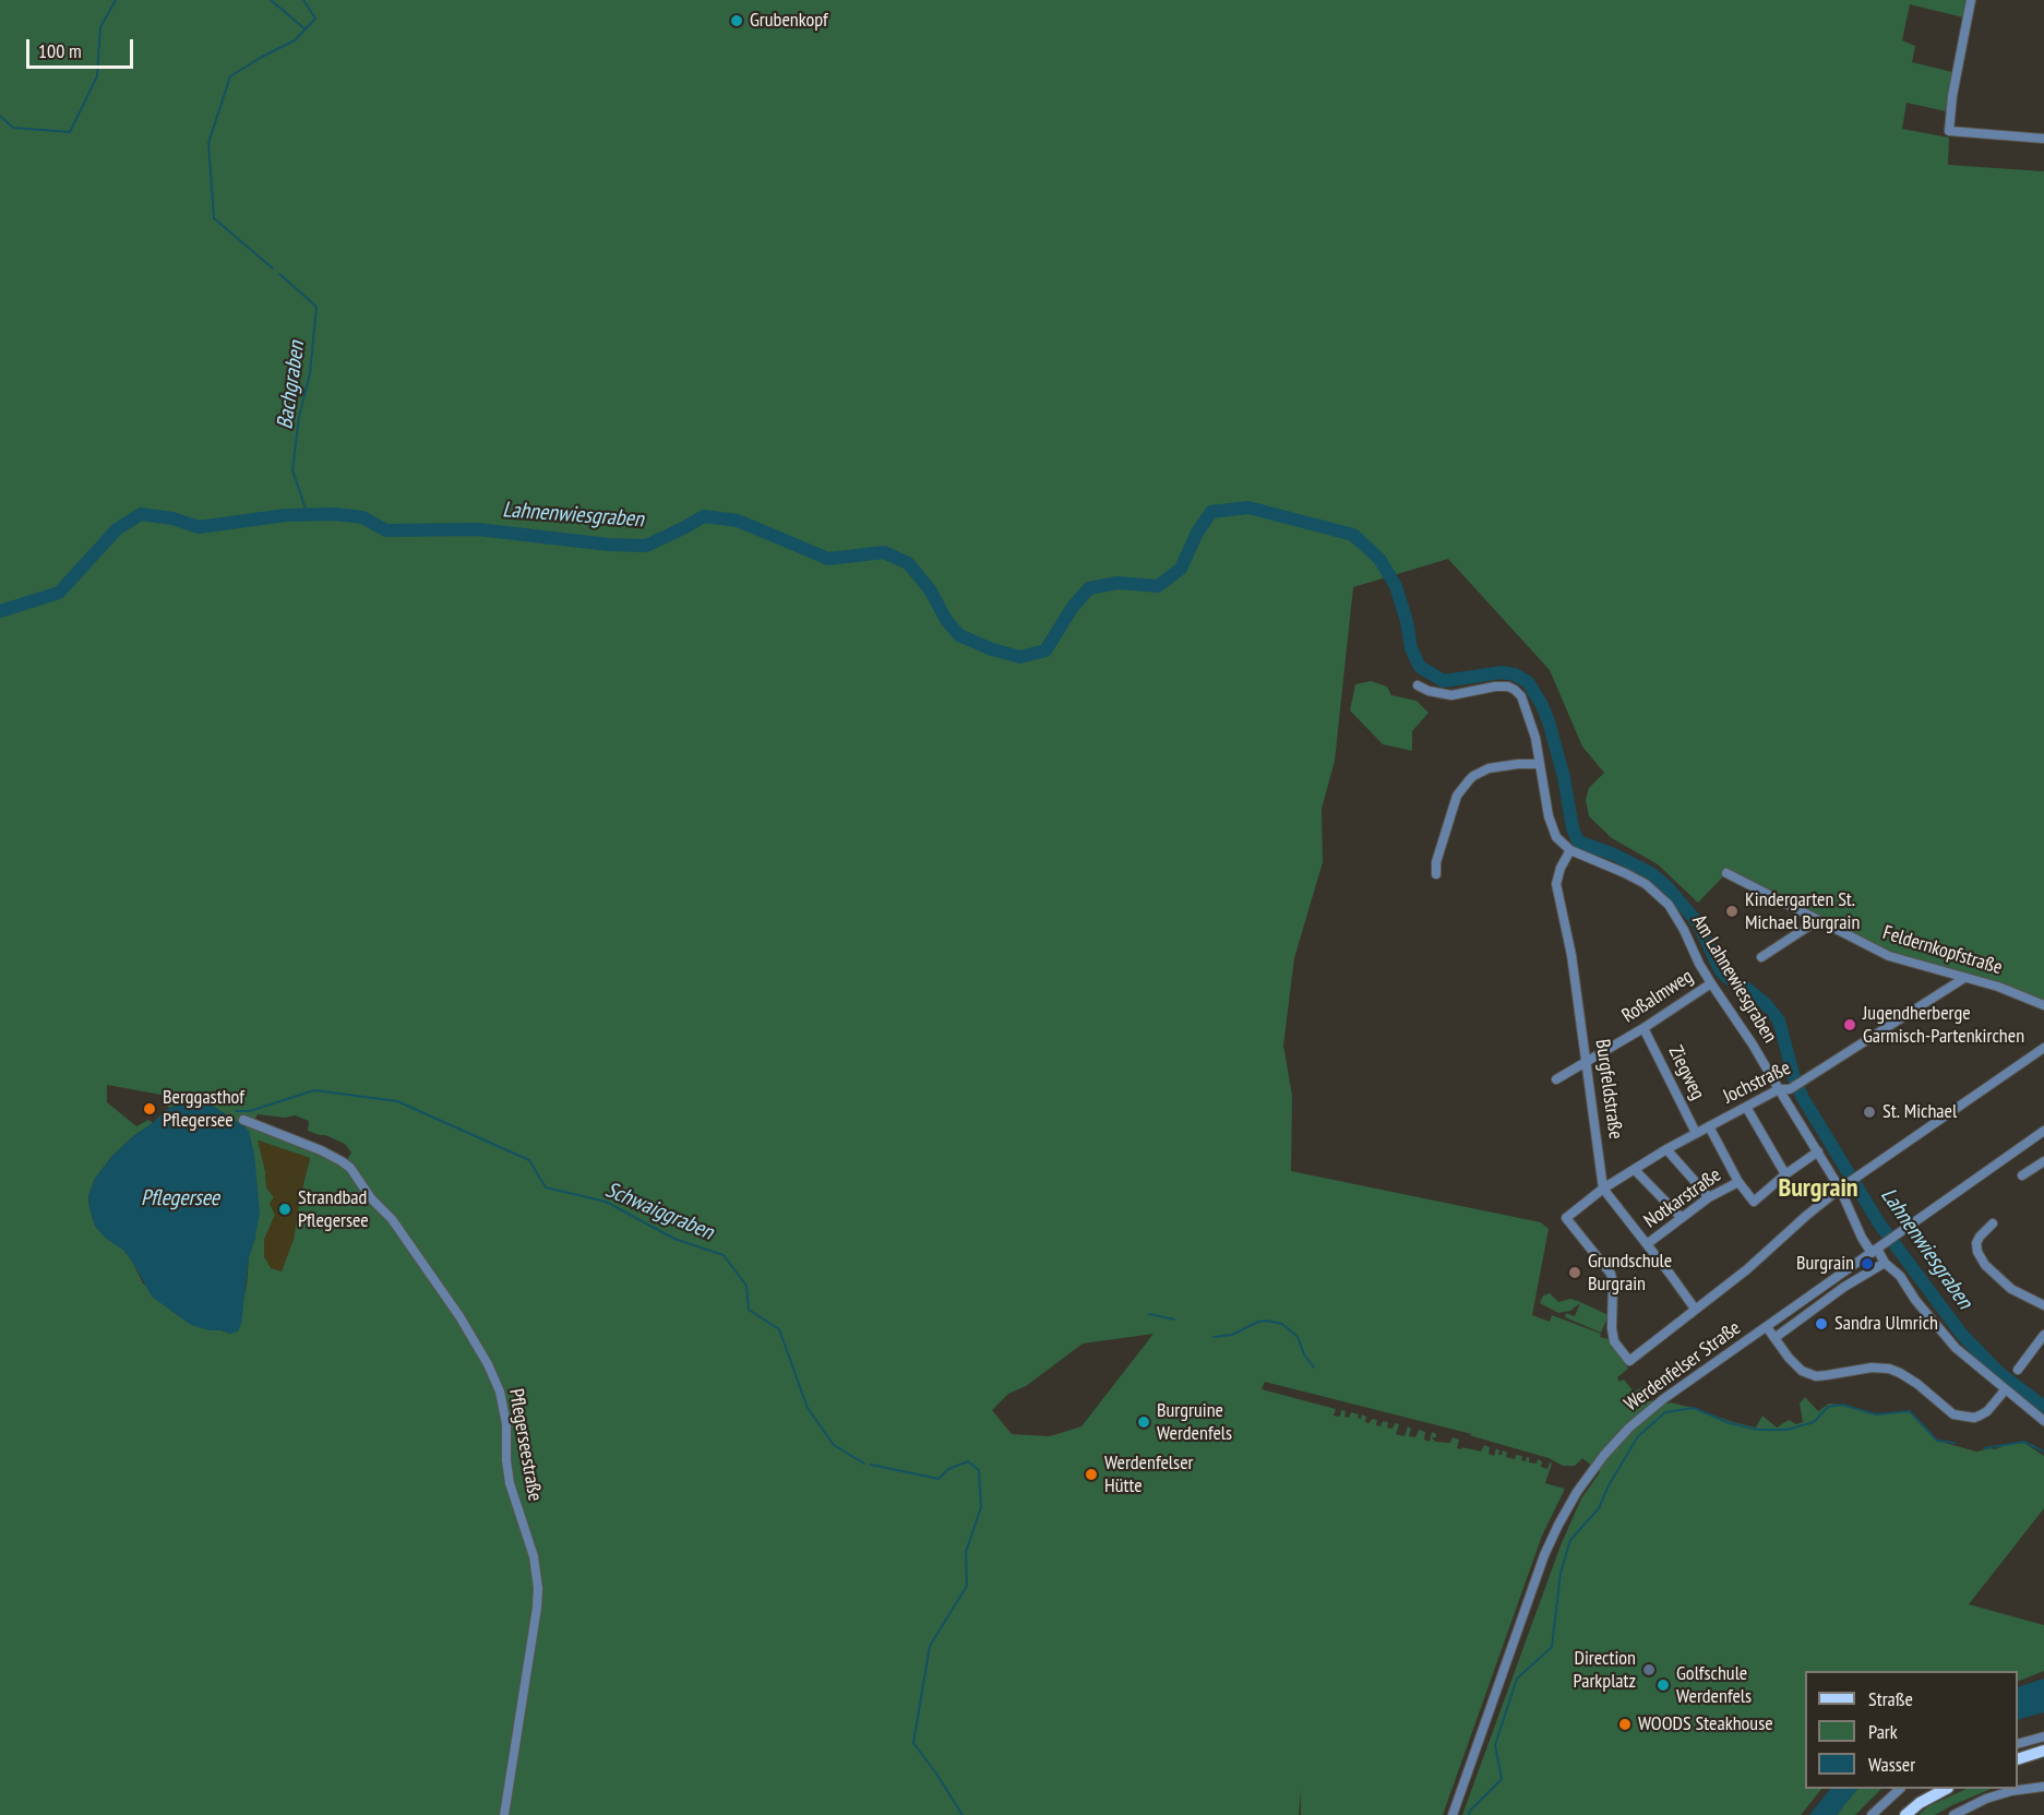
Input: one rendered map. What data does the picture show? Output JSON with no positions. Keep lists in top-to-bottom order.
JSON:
{
  "streets": {
    "street": [
      "Feldernkopfstraße",
      "Am Lahnewiesgraben",
      "Roßalmweg",
      "Ziegweg",
      "Jochstraße",
      "Burgfeldstraße",
      "Notkarstraße",
      "Werdenfelser Straße",
      "Pflegerseestraße"
    ]
  },
  "crossings": [
    ["Feldernkopfstraße", "Jochstraße"],
    ["Am Lahnewiesgraben", "Roßalmweg"],
    ["Am Lahnewiesgraben", "Jochstraße"],
    ["Am Lahnewiesgraben", "Burgfeldstraße"],
    ["Am Lahnewiesgraben", "Notkarstraße"],
    ["Am Lahnewiesgraben", "Werdenfelser Straße"],
    ["Roßalmweg", "Ziegweg"],
    ["Roßalmweg", "Burgfeldstraße"],
    ["Ziegweg", "Jochstraße"],
    ["Jochstraße", "Burgfeldstraße"],
    ["Jochstraße", "Notkarstraße"]
  ],
  "districts": ["Burgrain"],
  "water": [
    "Bachgraben",
    "Lahnenwiesgraben",
    "Pflegersee",
    "Schwaiggraben"
  ],
  "places": [
    "Grubenkopf",
    "Kindergarten St. Michael Burgrain",
    "Jugendherberge Garmisch-Partenkirchen",
    "Berggasthof Pflegersee",
    "St. Michael",
    "Strandbad Pflegersee",
    "Burgrain",
    "Grundschule Burgrain",
    "Sandra Ulmrich",
    "Burgruine Werdenfels",
    "Werdenfelser Hütte",
    "Direction Parkplatz",
    "Golfschule Werdenfels",
    "WOODS Steakhouse"
  ],
  "legend": ["Straße", "Park", "Wasser"],
  "scale_bar": "100 m"
}
